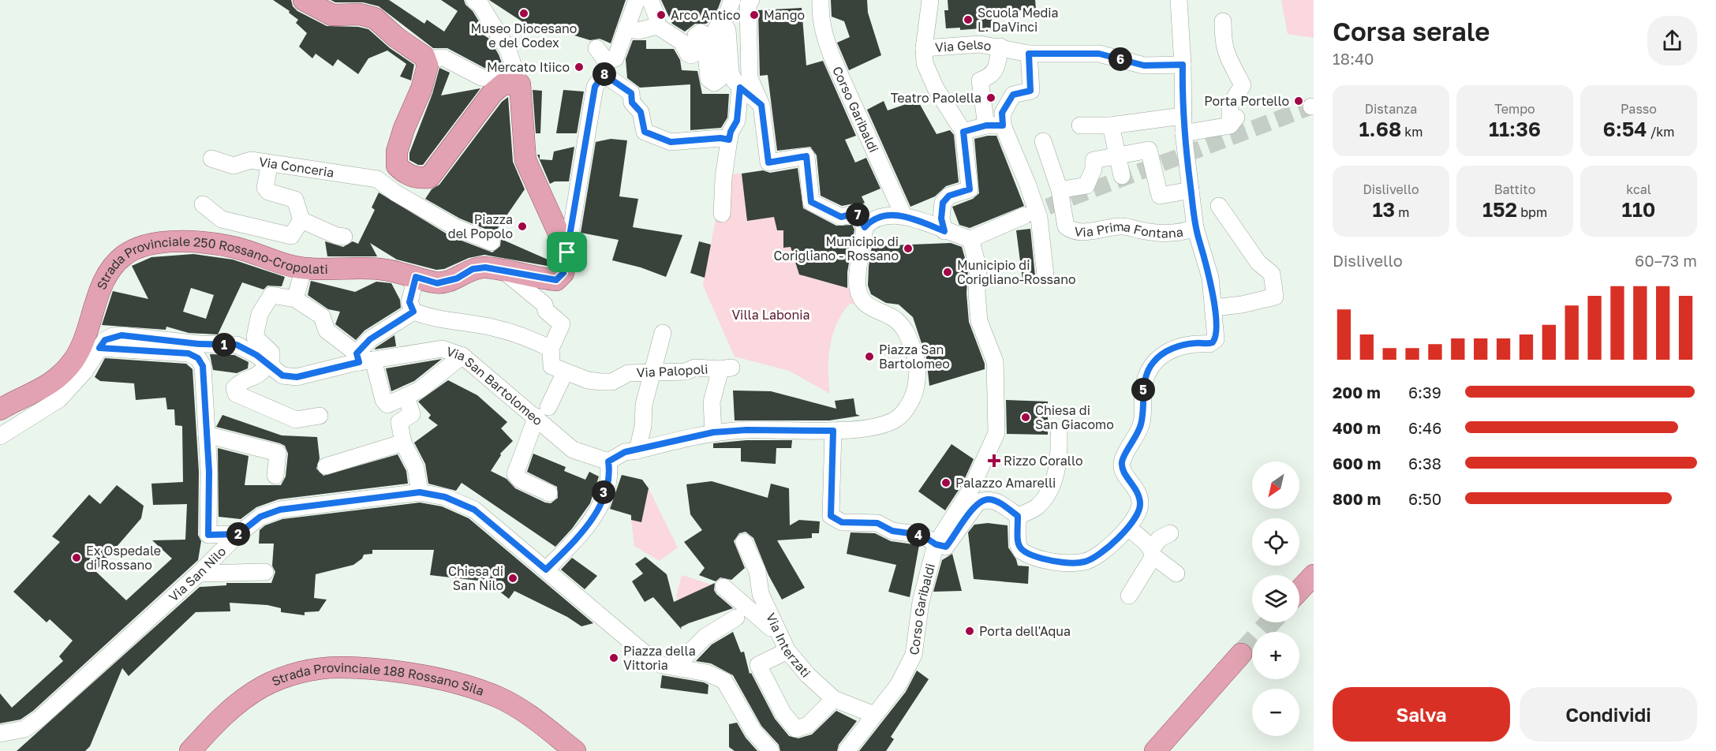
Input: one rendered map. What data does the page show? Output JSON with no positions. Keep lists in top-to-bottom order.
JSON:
{
  "streets": {
    "main road": ["Strada Provinciale 250 Rossano-Cropolati", "Strada Provinciale 188 Rossano Sila"],
    "street": [
      "Via Gelso",
      "Corso Garibaldi",
      "Via Conceria",
      "Via Prima Fontana",
      "Via Palopoli",
      "Via San Bartolomeo",
      "Via San Nilo",
      "Via Interzati"
    ]
  },
  "crossings": [
    ["Corso Garibaldi", "Via Interzati"]
  ],
  "parks": ["Villa Labonia"],
  "places": {
    "other": [
      "Museo Diocesano e del Codex",
      "Arco Antico",
      "Mango",
      "Scuola Media L. DaVinci",
      "Mercato Itiico",
      "Teatro Paolella",
      "Porta Portello",
      "Piazza del Popolo",
      "Municipio di Corigliano - Rossano",
      "Municipio di Corigliano-Rossano",
      "Piazza San Bartolomeo",
      "Chiesa di San Giacomo",
      "Palazzo Amarelli",
      "Ex Ospedale di Rossano",
      "Chiesa di San Nilo",
      "Porta dell'Aqua",
      "Piazza della Vittoria"
    ],
    "health": ["Rizzo Corallo"]
  },
  "north": "bottom left",
  "page": {
    "heading": ["Corsa serale", "18:40"],
    "pins": [
      "6",
      "8",
      "7",
      "1",
      "5",
      "3",
      "2",
      "4"
    ],
    "stats": [
      ["Distanza", "1.68 km"],
      ["Tempo", "11:36"],
      ["Passo", "6:54 /km"],
      ["Dislivello", "13 m"],
      ["Battito", "152 bpm"],
      ["kcal", "110"]
    ],
    "chart": ["Dislivello", "60–73 m"],
    "list": [
      {
        "name": "200 m",
        "note": "6:39"
      },
      {
        "name": "400 m",
        "note": "6:46"
      },
      {
        "name": "600 m",
        "note": "6:38"
      },
      {
        "name": "800 m",
        "note": "6:50"
      }
    ],
    "map_buttons": ["+", "−"],
    "buttons": ["Salva", "Condividi"]
  }
}
